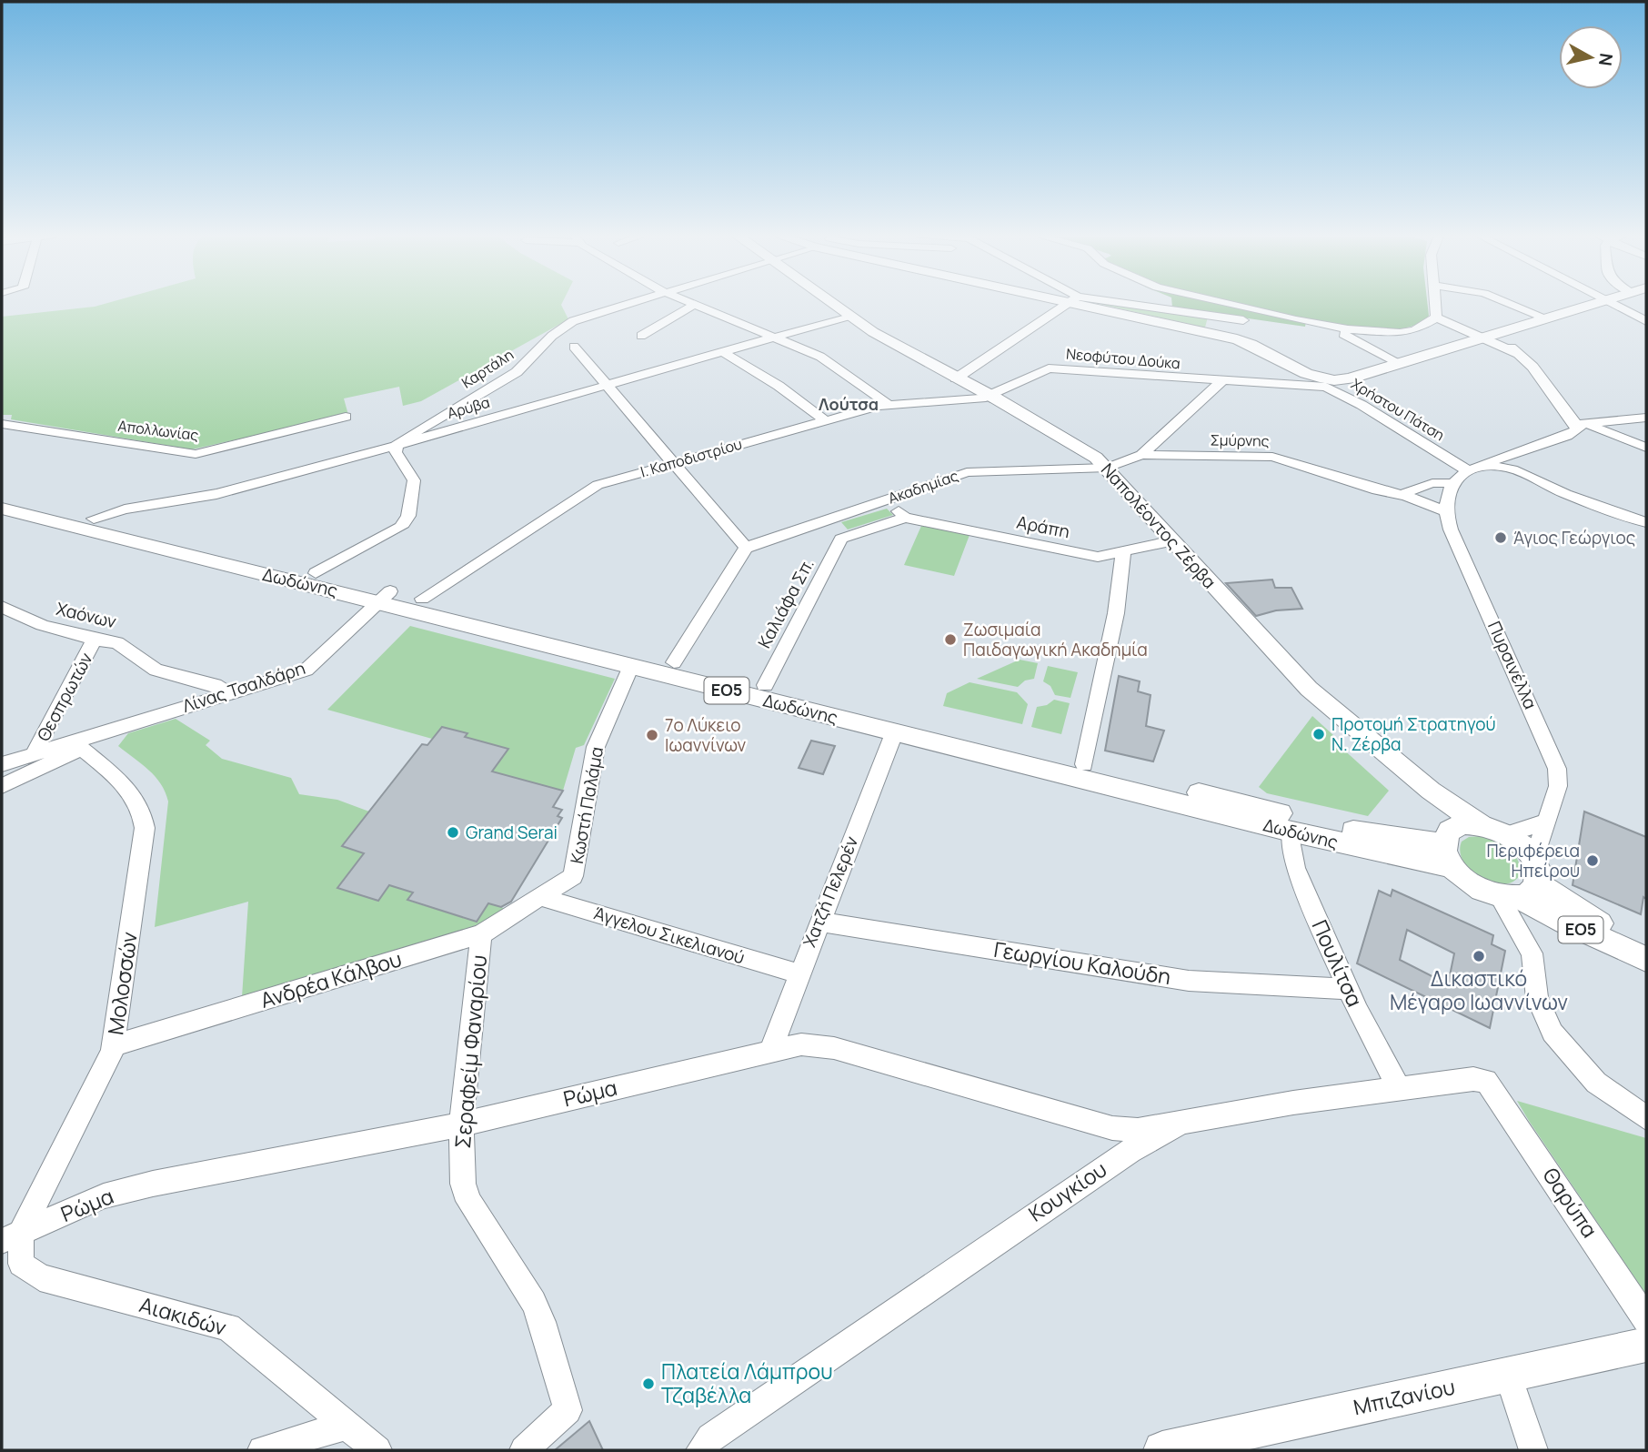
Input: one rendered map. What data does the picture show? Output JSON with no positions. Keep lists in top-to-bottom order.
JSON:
{
  "streets": {
    "main road": [
      "Ναπολέοντος Ζέρβα",
      "Δωδώνης",
      "ΕΟ5",
      "Μπιζανίου"
    ],
    "street": [
      "Νεοφύτου Δούκα",
      "Καρτάλη",
      "Αρύβα",
      "Χρήστου Πάτση",
      "Απολλωνίας",
      "Σμύρνης",
      "Ι. Καποδιστρίου",
      "Ακαδημίας",
      "Αράπη",
      "Καλιάφα Σπ.",
      "Χαόνων",
      "Πυρσινέλλα",
      "Λίνας Τσαλδάρη",
      "Θεσπρωτών",
      "Κωστή Παλάμα",
      "Χατζή Πελερέν",
      "Άγγελου Σικελιανού",
      "Γεωργίου Καλούδη",
      "Πουλίτσα",
      "Ανδρέα Κάλβου",
      "Μολοσσών",
      "Σεραφείμ Φαναρίου",
      "Ρώμα",
      "Κουγκίου",
      "Θαρύπα",
      "Αιακιδών"
    ]
  },
  "crossings": [
    ["Νεοφύτου Δούκα", "Χρήστου Πάτση"],
    ["Νεοφύτου Δούκα", "Ι. Καποδιστρίου"],
    ["Νεοφύτου Δούκα", "Ναπολέοντος Ζέρβα"],
    ["Καρτάλη", "Αρύβα"],
    ["Αρύβα", "Ναπολέοντος Ζέρβα"],
    ["Αρύβα", "Δωδώνης"],
    ["Σμύρνης", "Πυρσινέλλα"],
    ["Ι. Καποδιστρίου", "Ναπολέοντος Ζέρβα"],
    ["Ι. Καποδιστρίου", "Δωδώνης"],
    ["Ακαδημίας", "Ναπολέοντος Ζέρβα"],
    ["Ναπολέοντος Ζέρβα", "Αράπη"],
    ["Ναπολέοντος Ζέρβα", "ΕΟ5"],
    ["Δωδώνης", "Καλιάφα Σπ."],
    ["Δωδώνης", "Πυρσινέλλα"],
    ["Δωδώνης", "Λίνας Τσαλδάρη"],
    ["Δωδώνης", "ΕΟ5"],
    ["Δωδώνης", "Κωστή Παλάμα"],
    ["Δωδώνης", "Χατζή Πελερέν"],
    ["Δωδώνης", "Πουλίτσα"],
    ["Χαόνων", "Λίνας Τσαλδάρη"],
    ["Χαόνων", "Θεσπρωτών"],
    ["Πυρσινέλλα", "ΕΟ5"],
    ["Λίνας Τσαλδάρη", "Μολοσσών"],
    ["Κωστή Παλάμα", "Άγγελου Σικελιανού"],
    ["Κωστή Παλάμα", "Ανδρέα Κάλβου"],
    ["Χατζή Πελερέν", "Άγγελου Σικελιανού"],
    ["Χατζή Πελερέν", "Γεωργίου Καλούδη"],
    ["Χατζή Πελερέν", "Ρώμα"],
    ["Άγγελου Σικελιανού", "Ανδρέα Κάλβου"],
    ["Γεωργίου Καλούδη", "Πουλίτσα"],
    ["Πουλίτσα", "Κουγκίου"],
    ["Ανδρέα Κάλβου", "Μολοσσών"],
    ["Ανδρέα Κάλβου", "Σεραφείμ Φαναρίου"],
    ["Μολοσσών", "Ρώμα"],
    ["Μολοσσών", "Αιακιδών"],
    ["Σεραφείμ Φαναρίου", "Ρώμα"],
    ["Ρώμα", "Κουγκίου"],
    ["Ρώμα", "Αιακιδών"],
    ["Κουγκίου", "Θαρύπα"]
  ],
  "districts": ["Λούτσα"],
  "places": [
    "Άγιος Γεώργιος",
    "Ζωσιμαία Παιδαγωγική Ακαδημία",
    "Προτομή Στρατηγού Ν. Ζέρβα",
    "7ο Λύκειο Ιωαννίνων",
    "Grand Serai",
    "Περιφέρεια Ηπείρου",
    "Δικαστικό Μέγαρο Ιωαννίνων",
    "Πλατεία Λάμπρου Τζαβέλλα"
  ],
  "north": "right"
}
